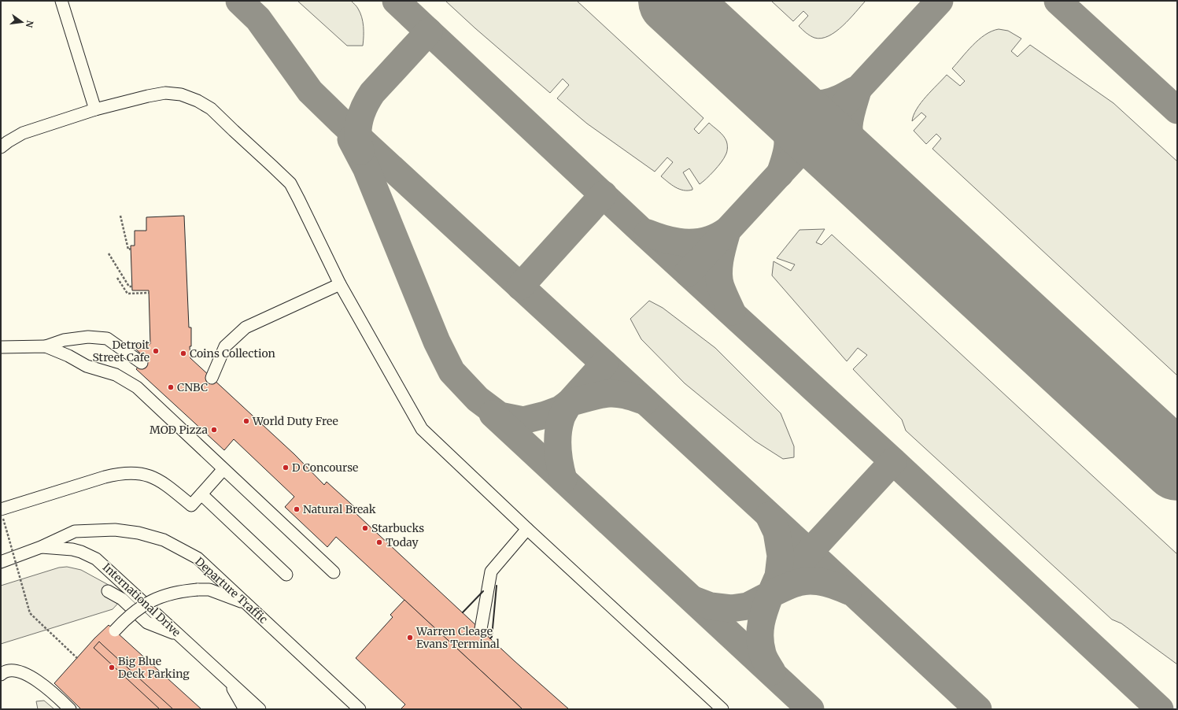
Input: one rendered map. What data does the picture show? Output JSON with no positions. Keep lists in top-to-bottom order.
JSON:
{
  "streets": {
    "street": ["Departure Traffic", "International Drive"]
  },
  "crossings": [
    ["Departure Traffic", "International Drive"]
  ],
  "places": [
    "Detroit Street Cafe",
    "Coins Collection",
    "CNBC",
    "World Duty Free",
    "MOD Pizza",
    "D Concourse",
    "Natural Break",
    "Starbucks",
    "Today",
    "Warren Cleage Evans Terminal",
    "Big Blue Deck Parking"
  ],
  "north": "right"
}
